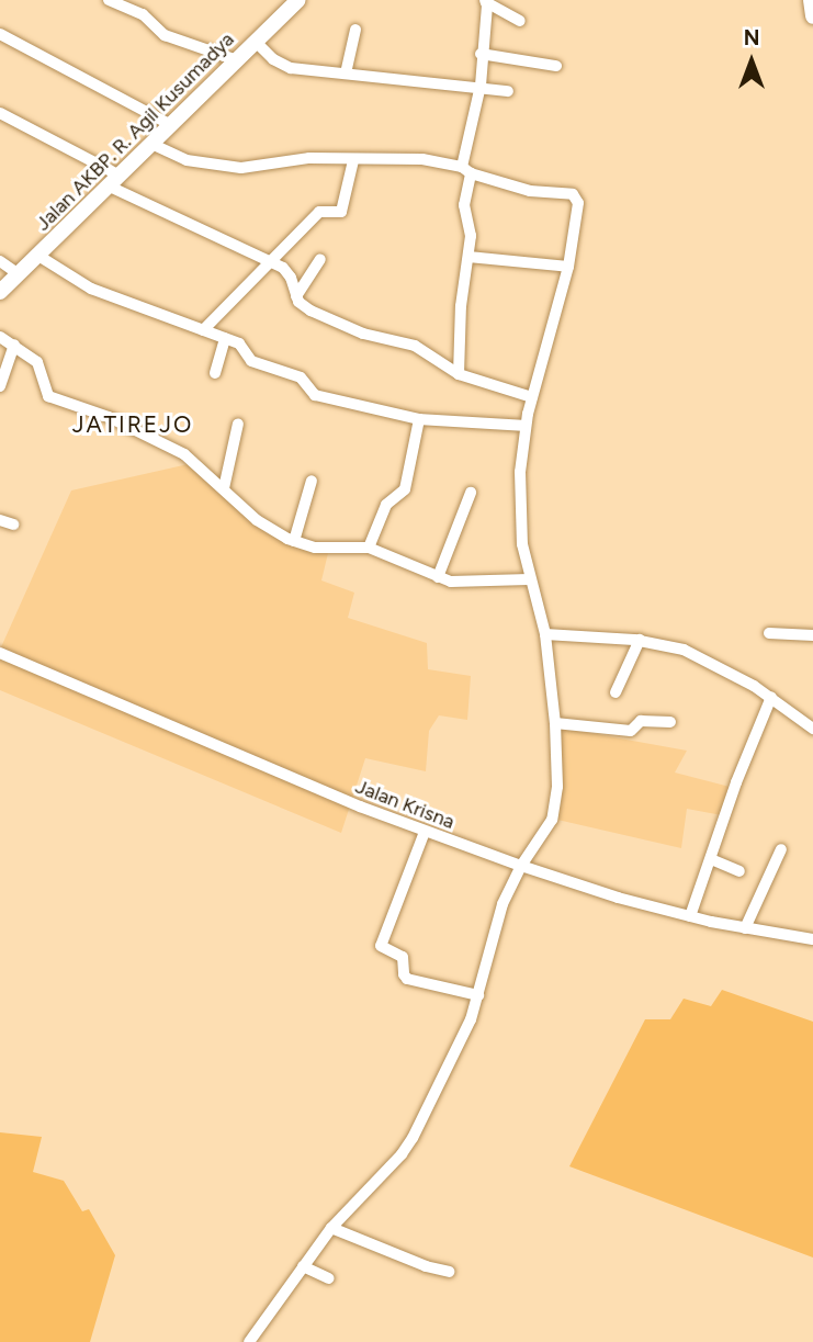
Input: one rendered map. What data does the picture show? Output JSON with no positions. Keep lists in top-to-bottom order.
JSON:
{
  "streets": {
    "main road": ["Jalan AKBP. R. Agil Kusumadya"],
    "street": ["Jalan Krisna"]
  },
  "districts": ["JATIREJO"],
  "north": "top"
}
